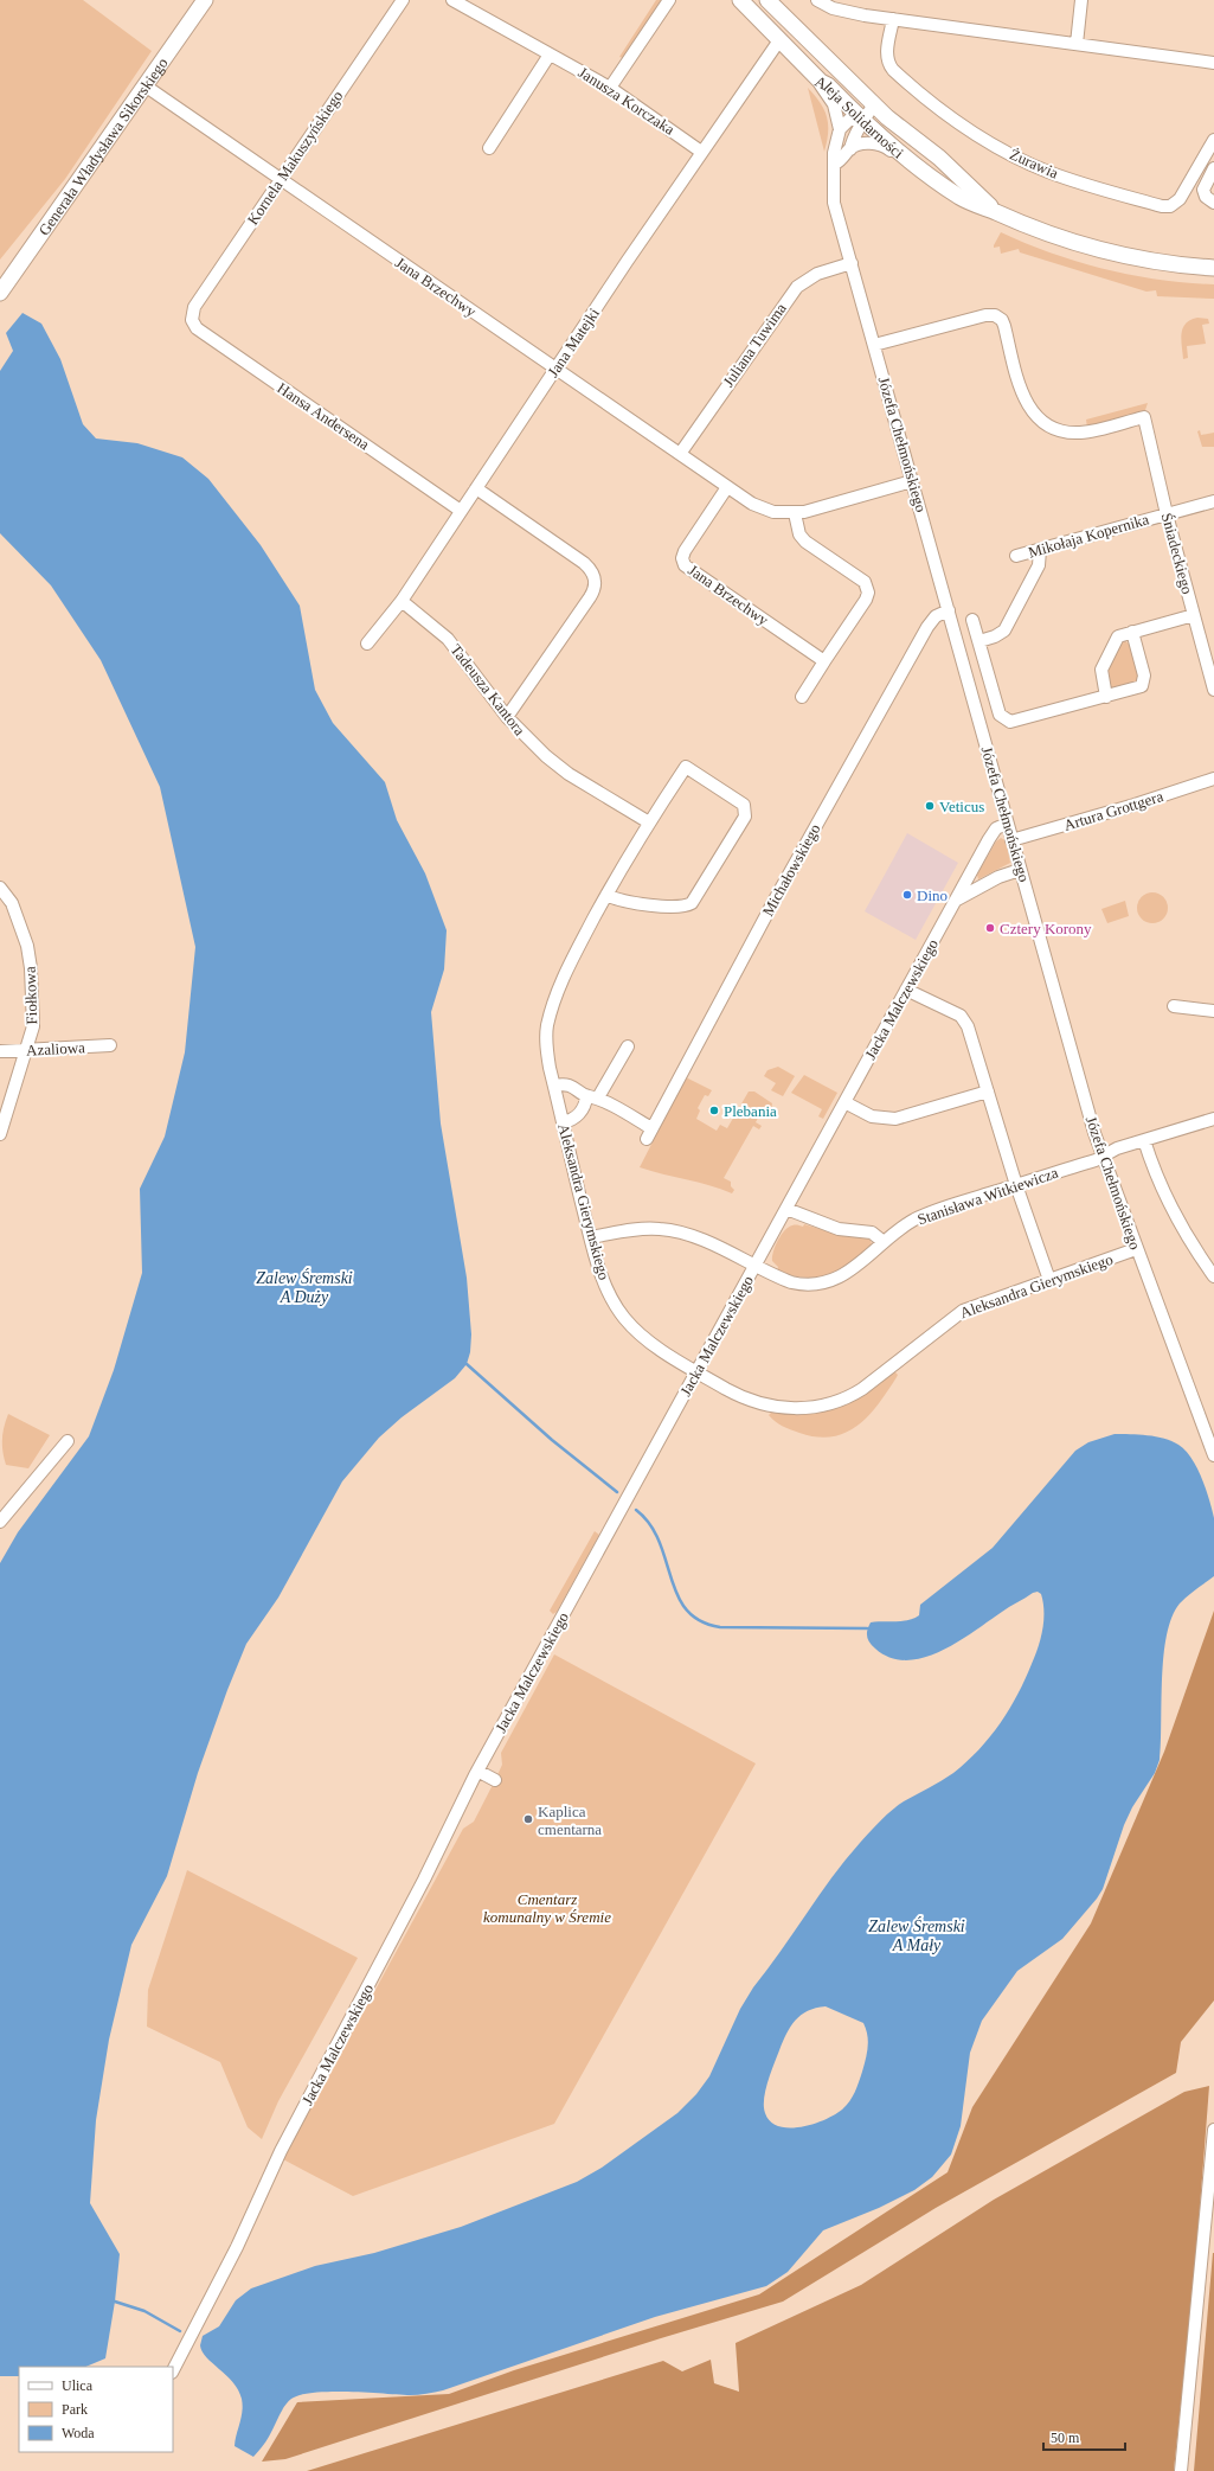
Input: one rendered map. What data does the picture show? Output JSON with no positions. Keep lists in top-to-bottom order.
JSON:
{
  "streets": {
    "main road": ["Aleja Solidarności", "Generała Władysława Sikorskiego"],
    "street": [
      "Janusza Korczaka",
      "Kornela Makuszyńskiego",
      "Żurawia",
      "Jana Brzechwy",
      "Jana Matejki",
      "Juliana Tuwima",
      "Hansa Andersena",
      "Józefa Chełmońskiego",
      "Mikołaja Kopernika",
      "Śniadeckiego",
      "Tadeusza Kantora",
      "Artura Grottgera",
      "Michałowskiego",
      "Fiołkowa",
      "Jacka Malczewskiego",
      "Azaliowa",
      "Stanisława Witkiewicza",
      "Aleksandra Gierymskiego"
    ]
  },
  "crossings": [
    ["Janusza Korczaka", "Jana Matejki"],
    ["Aleja Solidarności", "Jana Matejki"],
    ["Aleja Solidarności", "Józefa Chełmońskiego"],
    ["Generała Władysława Sikorskiego", "Jana Brzechwy"],
    ["Kornela Makuszyńskiego", "Jana Brzechwy"],
    ["Kornela Makuszyńskiego", "Hansa Andersena"],
    ["Jana Brzechwy", "Jana Matejki"],
    ["Jana Brzechwy", "Juliana Tuwima"],
    ["Jana Brzechwy", "Józefa Chełmońskiego"],
    ["Jana Matejki", "Hansa Andersena"],
    ["Jana Matejki", "Tadeusza Kantora"],
    ["Juliana Tuwima", "Józefa Chełmońskiego"],
    ["Józefa Chełmońskiego", "Śniadeckiego"],
    ["Józefa Chełmońskiego", "Artura Grottgera"],
    ["Józefa Chełmońskiego", "Michałowskiego"],
    ["Józefa Chełmońskiego", "Jacka Malczewskiego"],
    ["Józefa Chełmońskiego", "Stanisława Witkiewicza"],
    ["Józefa Chełmońskiego", "Aleksandra Gierymskiego"],
    ["Mikołaja Kopernika", "Śniadeckiego"],
    ["Tadeusza Kantora", "Aleksandra Gierymskiego"],
    ["Fiołkowa", "Azaliowa"],
    ["Jacka Malczewskiego", "Stanisława Witkiewicza"],
    ["Jacka Malczewskiego", "Aleksandra Gierymskiego"],
    ["Stanisława Witkiewicza", "Aleksandra Gierymskiego"]
  ],
  "water": ["Zalew Śremski A Duży", "Zalew Śremski A Mały"],
  "parks": ["Cmentarz komunalny w Śremie"],
  "places": [
    "Veticus",
    "Dino",
    "Cztery Korony",
    "Plebania",
    "Kaplica cmentarna"
  ],
  "legend": ["Ulica", "Park", "Woda"],
  "scale_bar": "50 m"
}
